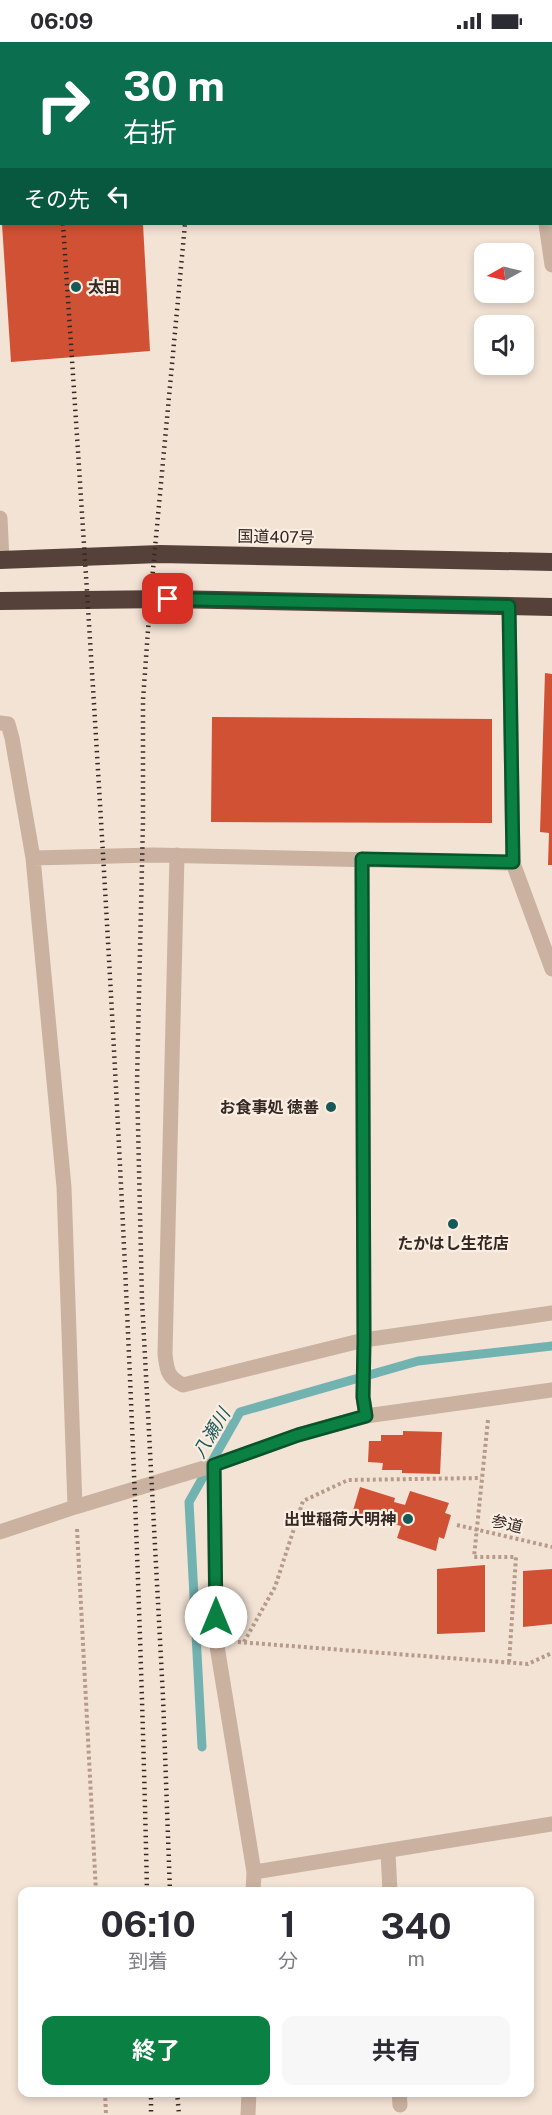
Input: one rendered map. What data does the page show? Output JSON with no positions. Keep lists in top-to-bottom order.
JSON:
{
  "streets": {
    "highway": ["国道407号"],
    "path": ["参道"]
  },
  "water": ["八瀬川"],
  "places": [
    "太田",
    "お食事処 徳善",
    "たかはし生花店",
    "出世稲荷大明神"
  ],
  "north": "left",
  "page": {
    "status": "06:09",
    "turn": ["30 m", "右折"],
    "then": "その先",
    "eta": [
      "06:10",
      "到着",
      "1",
      "分",
      "340",
      "m"
    ],
    "buttons": ["終了", "共有"]
  }
}
